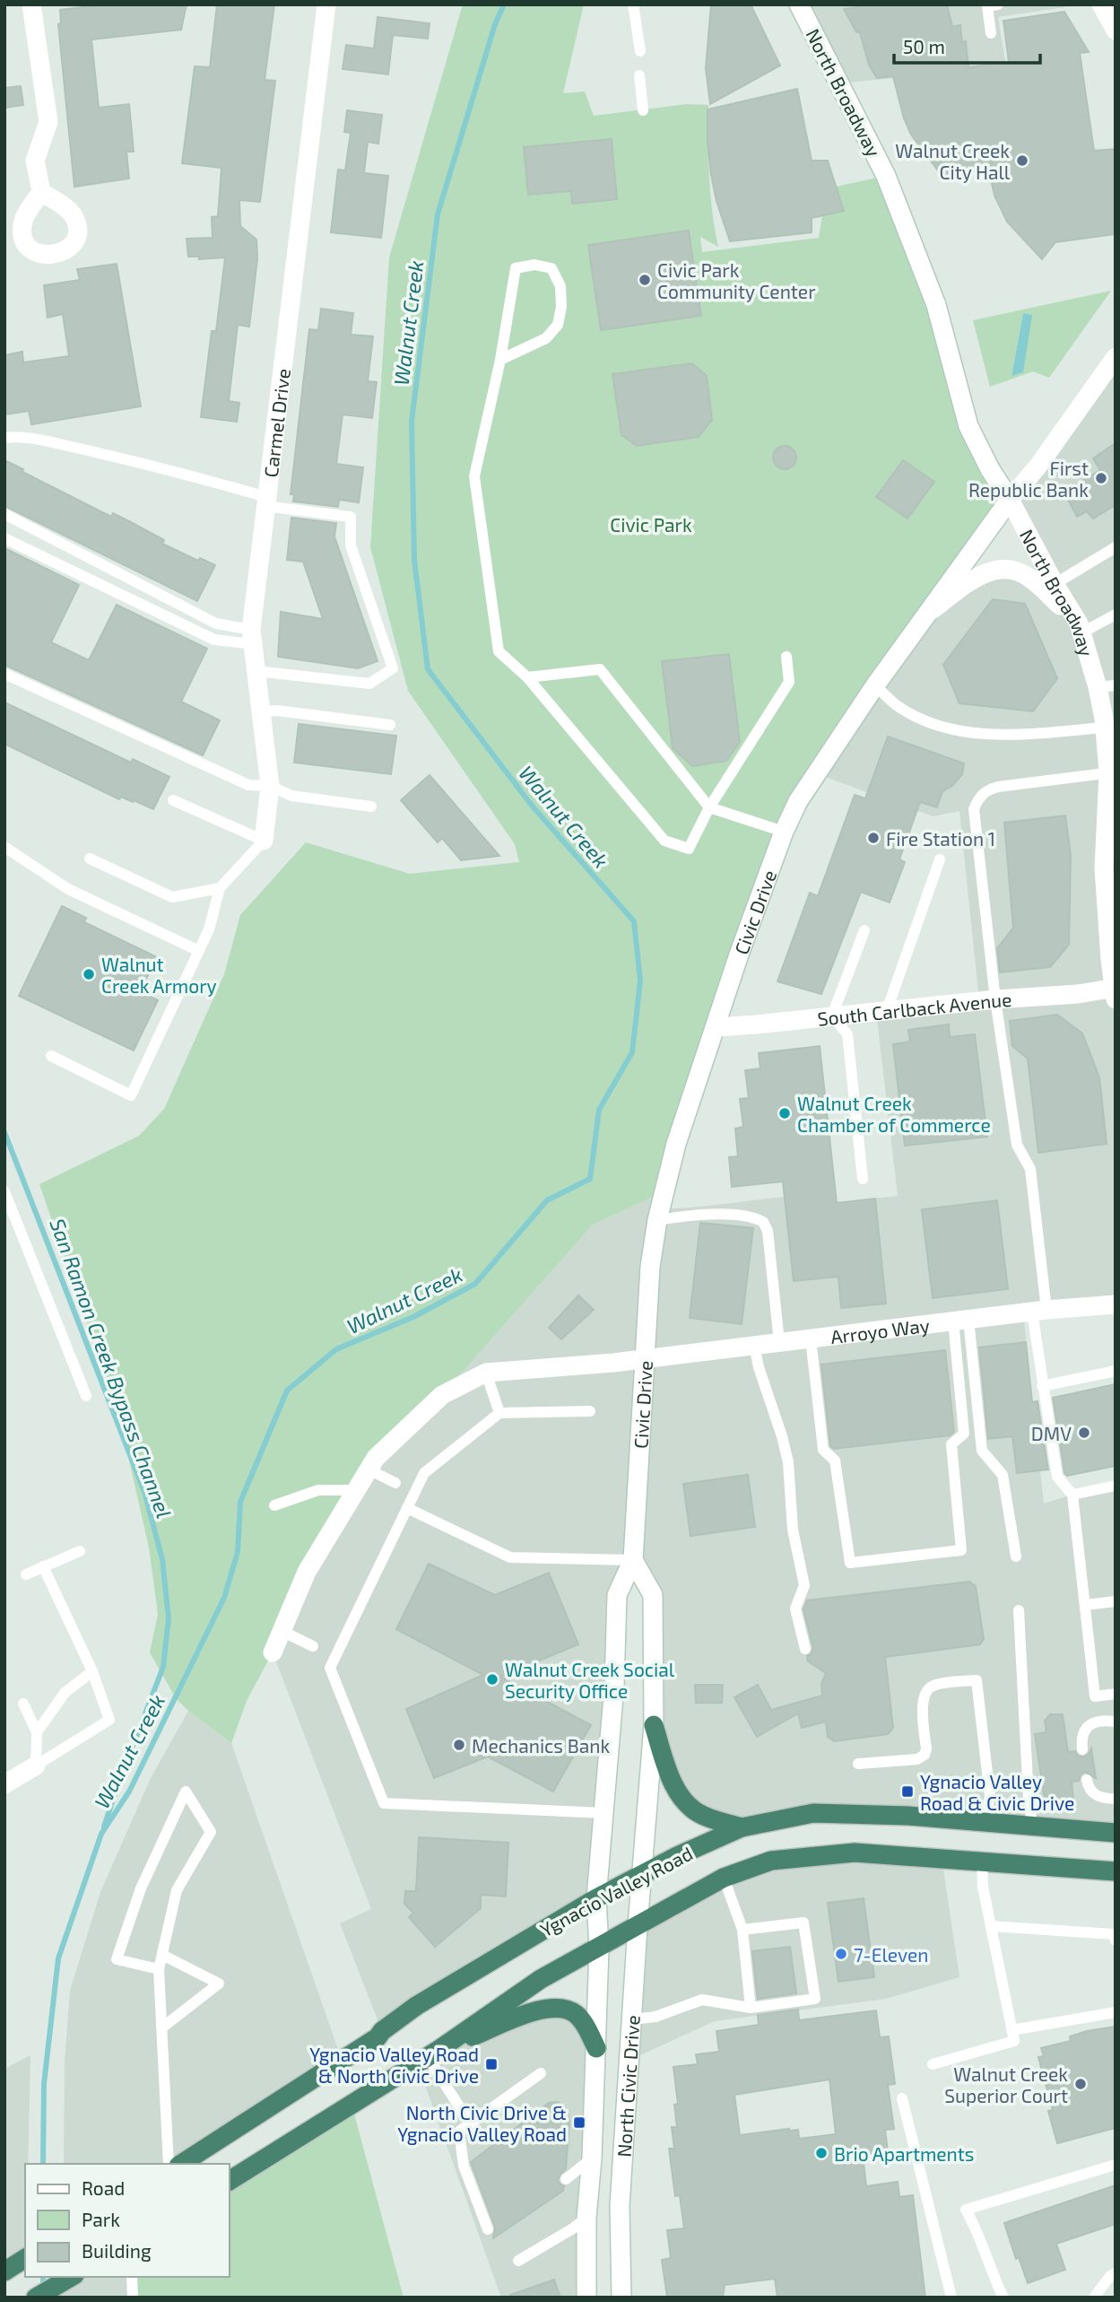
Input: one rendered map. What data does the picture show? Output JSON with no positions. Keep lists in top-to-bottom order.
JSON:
{
  "streets": {
    "highway": ["Ygnacio Valley Road"],
    "street": [
      "North Broadway",
      "Carmel Drive",
      "Civic Drive",
      "South Carlback Avenue",
      "Arroyo Way",
      "North Civic Drive"
    ]
  },
  "crossings": [
    ["North Broadway", "Civic Drive"],
    ["North Broadway", "South Carlback Avenue"],
    ["Civic Drive", "South Carlback Avenue"],
    ["Civic Drive", "Arroyo Way"],
    ["Civic Drive", "Ygnacio Valley Road"],
    ["Civic Drive", "North Civic Drive"],
    ["Ygnacio Valley Road", "North Civic Drive"]
  ],
  "water": ["Walnut Creek", "San Ramon Creek Bypass Channel"],
  "parks": ["Civic Park"],
  "places": {
    "other": [
      "Walnut Creek City Hall",
      "Civic Park Community Center",
      "First Republic Bank",
      "Fire Station 1",
      "Walnut Creek Armory",
      "Walnut Creek Chamber of Commerce",
      "DMV",
      "Walnut Creek Social Security Office",
      "Mechanics Bank",
      "7-Eleven",
      "Walnut Creek Superior Court",
      "Brio Apartments"
    ],
    "transit": ["Ygnacio Valley Road & Civic Drive", "Ygnacio Valley Road & North Civic Drive", "North Civic Drive & Ygnacio Valley Road"]
  },
  "legend": ["Road", "Park", "Building"],
  "scale_bar": "50 m"
}
